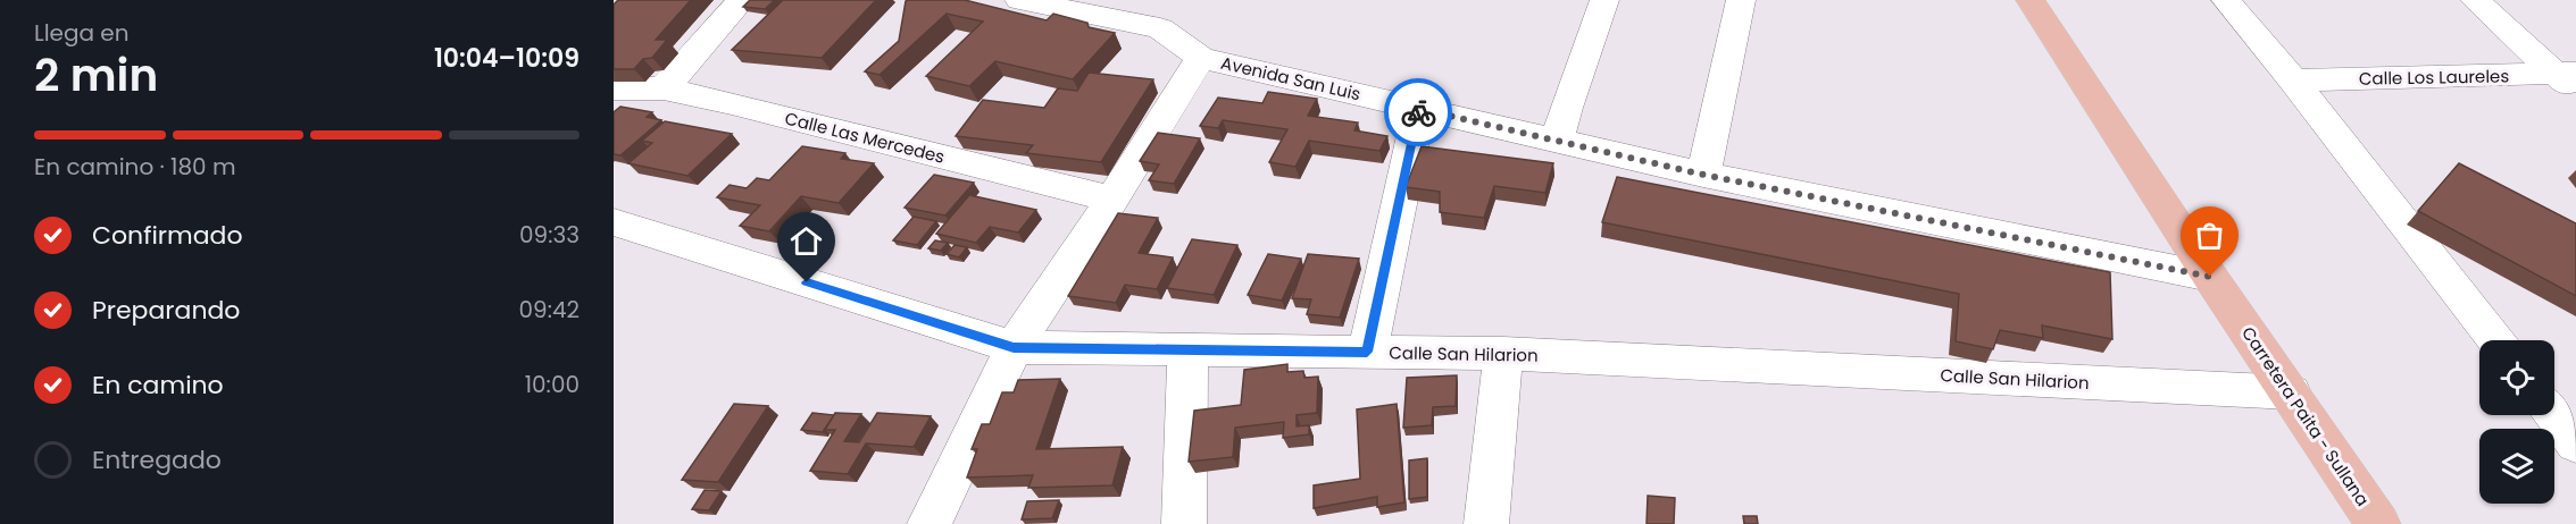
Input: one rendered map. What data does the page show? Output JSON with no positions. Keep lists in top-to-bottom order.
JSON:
{
  "streets": {
    "main road": ["Carretera Paita - Sullana"],
    "street": [
      "Calle Los Laureles",
      "Avenida San Luis",
      "Calle Las Mercedes",
      "Calle San Hilarion"
    ]
  },
  "crossings": [
    ["Avenida San Luis", "Carretera Paita - Sullana"],
    ["Calle San Hilarion", "Carretera Paita - Sullana"]
  ],
  "page": {
    "heading": ["2 min", "Llega en", "10:04–10:09"],
    "bar": "En camino · 180 m",
    "list": [
      ["Confirmado", "09:33"],
      ["Preparando", "09:42"],
      ["En camino", "10:00"],
      "Entregado"
    ]
  }
}
